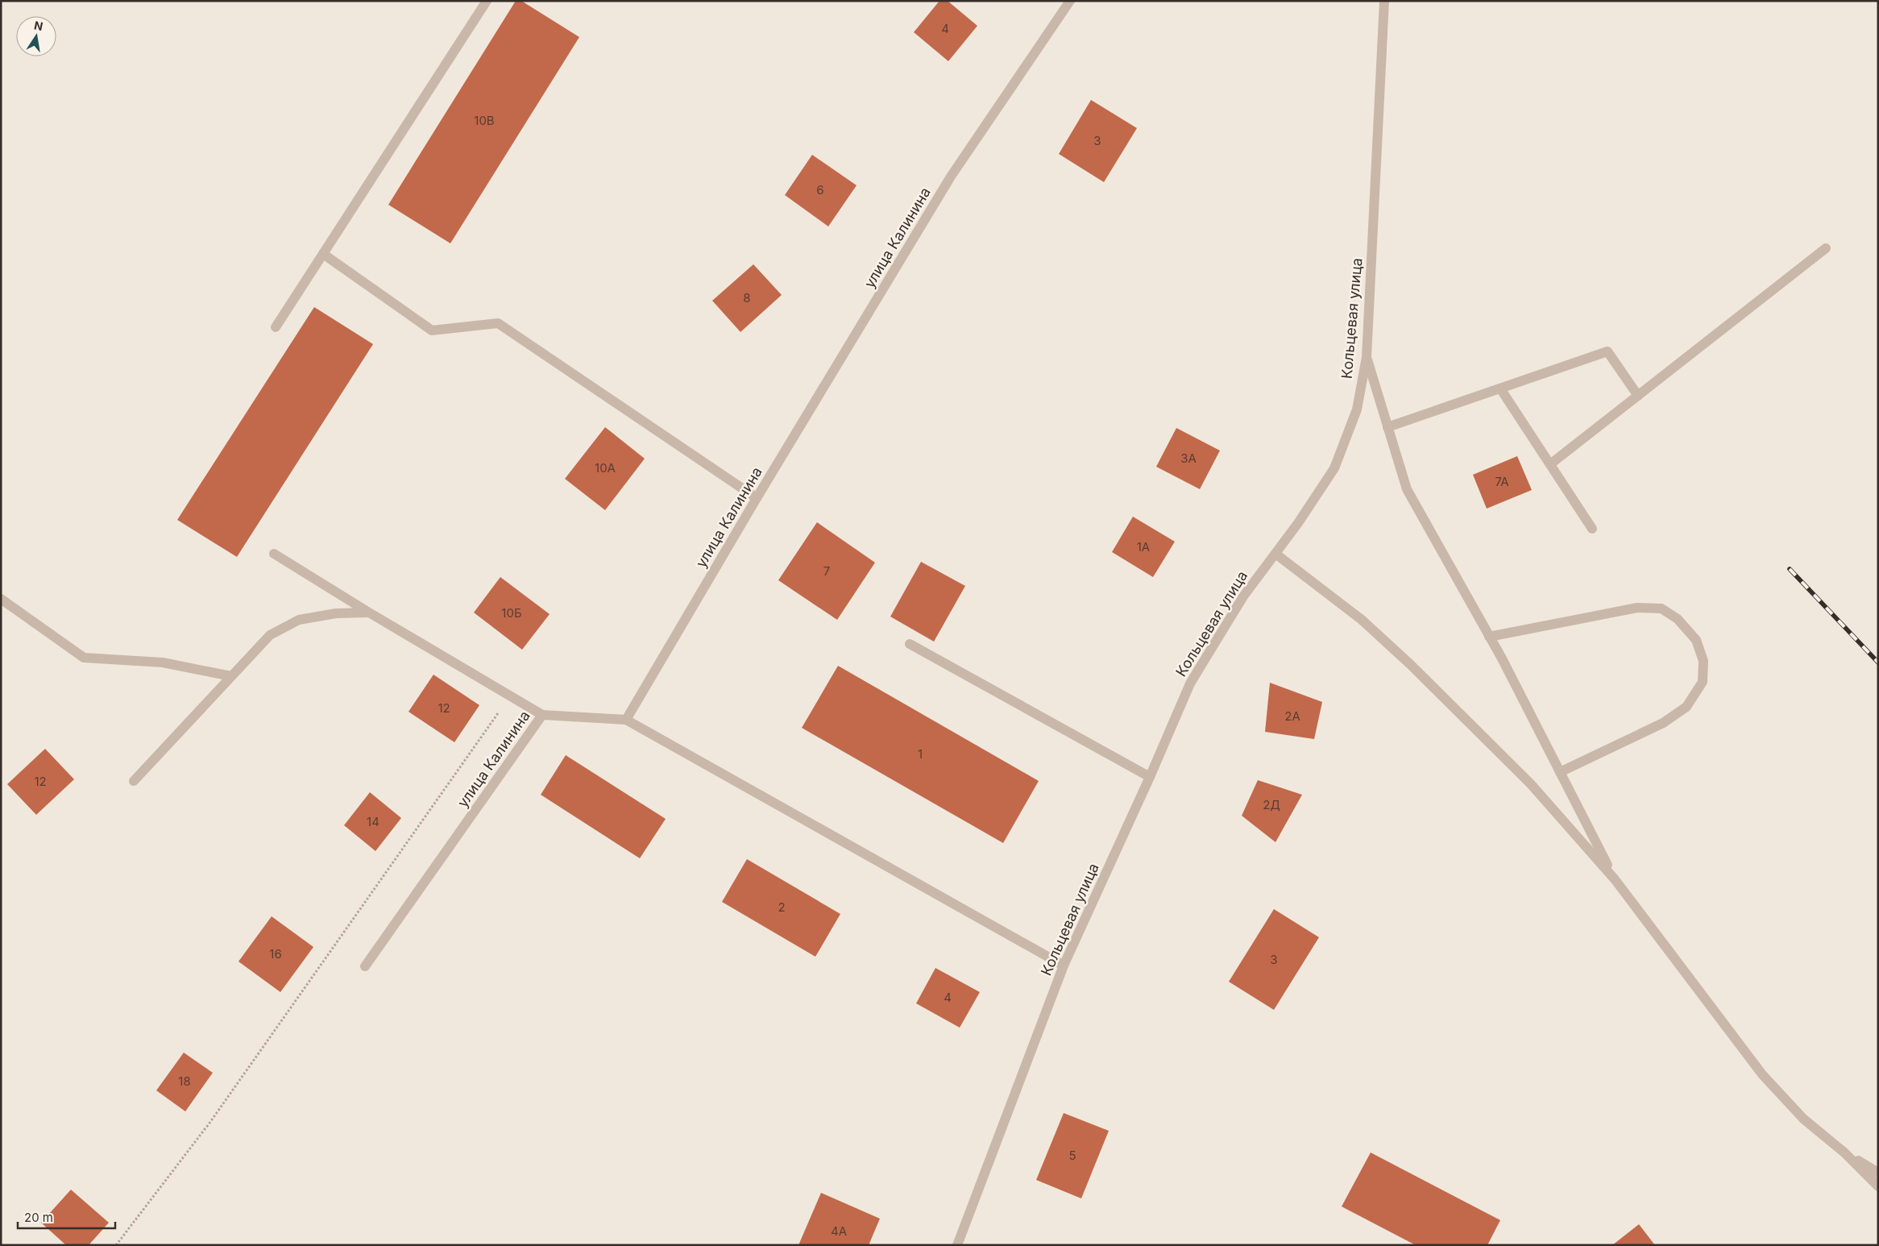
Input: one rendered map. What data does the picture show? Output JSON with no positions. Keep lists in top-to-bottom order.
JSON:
{
  "streets": {
    "street": ["улица Калинина", "Кольцевая улица"]
  },
  "house_numbers": [
    "4",
    "10В",
    "3",
    "6",
    "8",
    "3А",
    "10А",
    "7А",
    "1А",
    "7",
    "10Б",
    "12",
    "2А",
    "1",
    "12",
    "2Д",
    "14",
    "2",
    "16",
    "3",
    "4",
    "18",
    "5",
    "4А"
  ],
  "scale_bar": "20 m",
  "north": "top"
}
